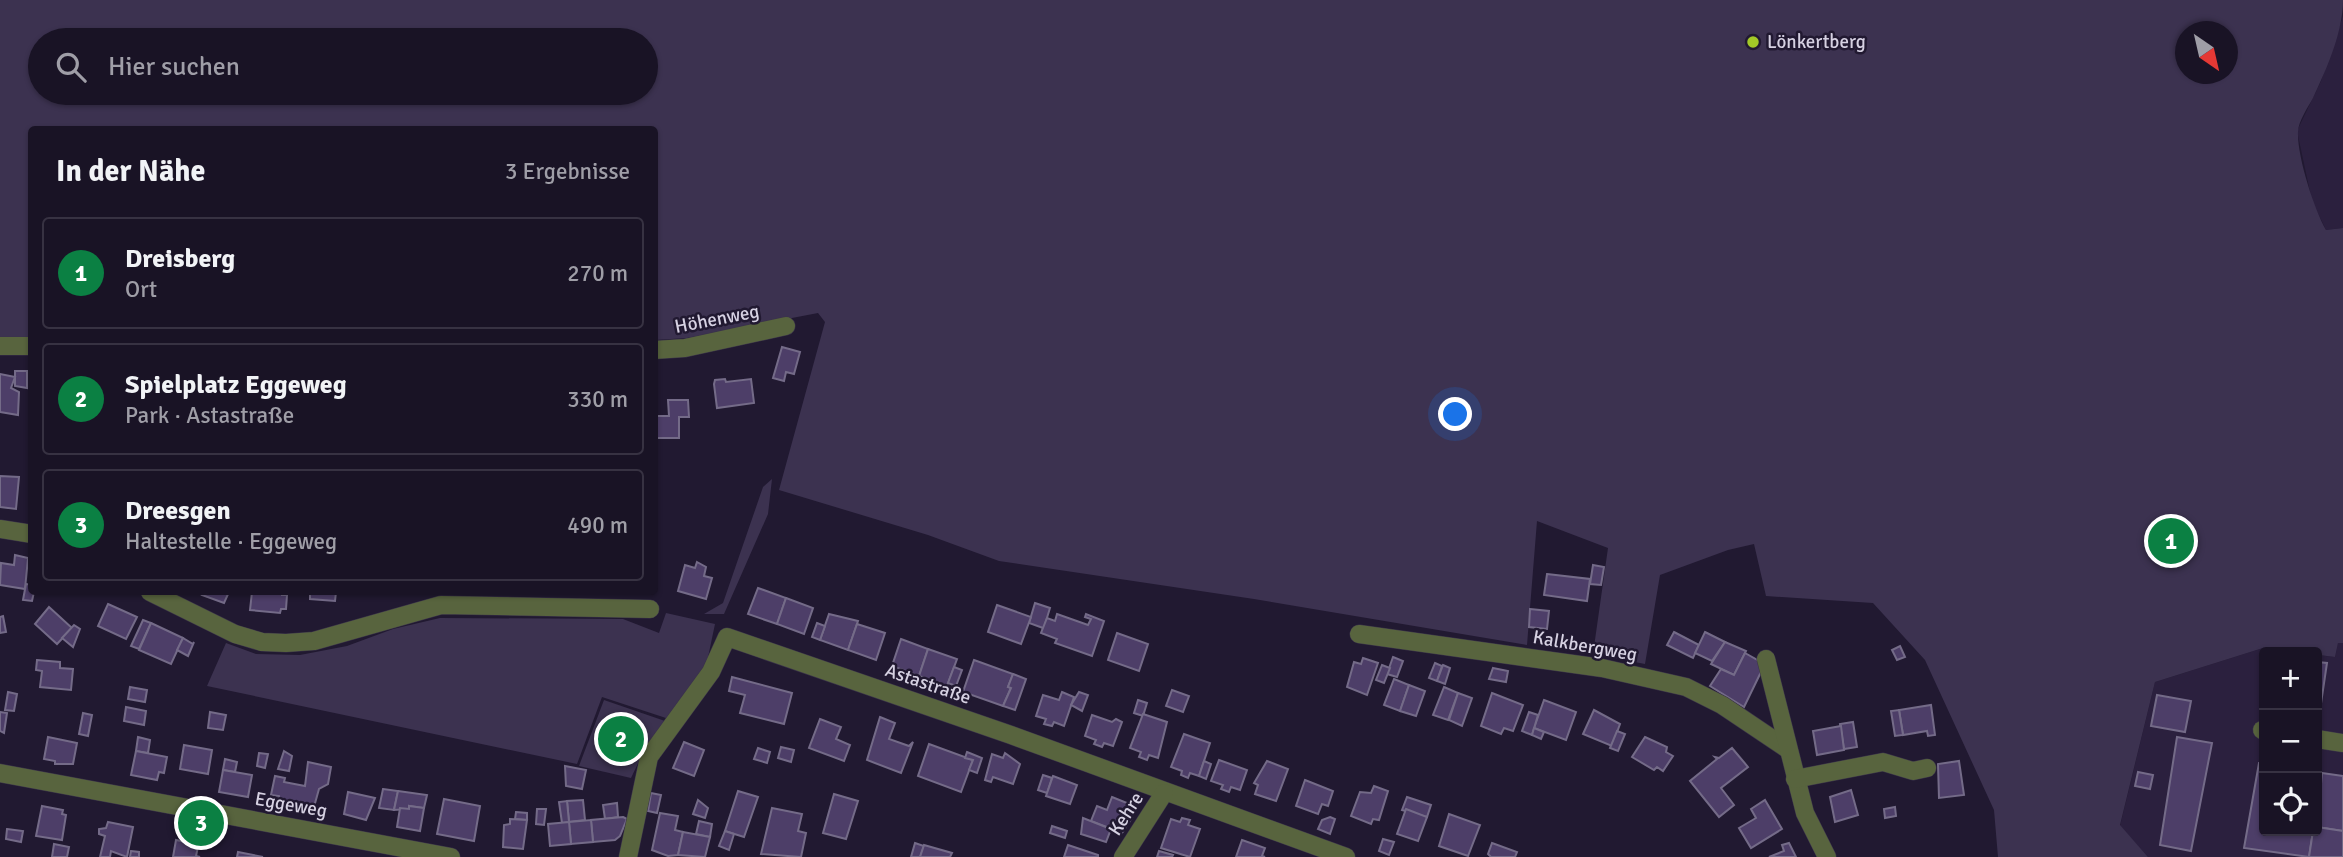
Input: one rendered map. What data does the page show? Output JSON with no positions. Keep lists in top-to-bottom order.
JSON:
{
  "streets": {
    "street": [
      "Höhenweg",
      "Kalkbergweg",
      "Astastraße",
      "Eggeweg",
      "Kehre"
    ]
  },
  "crossings": [
    ["Astastraße", "Kehre"]
  ],
  "places": ["Lönkertberg"],
  "north": "bottom right",
  "page": {
    "search": "Hier suchen",
    "heading": ["In der Nähe", "3 Ergebnisse"],
    "list": [
      {
        "mark": "1",
        "name": "Dreisberg",
        "note": "Ort",
        "value": "270 m"
      },
      {
        "mark": "2",
        "name": "Spielplatz Eggeweg",
        "note": "Park · Astastraße",
        "value": "330 m"
      },
      {
        "mark": "3",
        "name": "Dreesgen",
        "note": "Haltestelle · Eggeweg",
        "value": "490 m"
      }
    ],
    "pins": ["1", "2", "3"],
    "map_buttons": ["+", "−"]
  }
}
